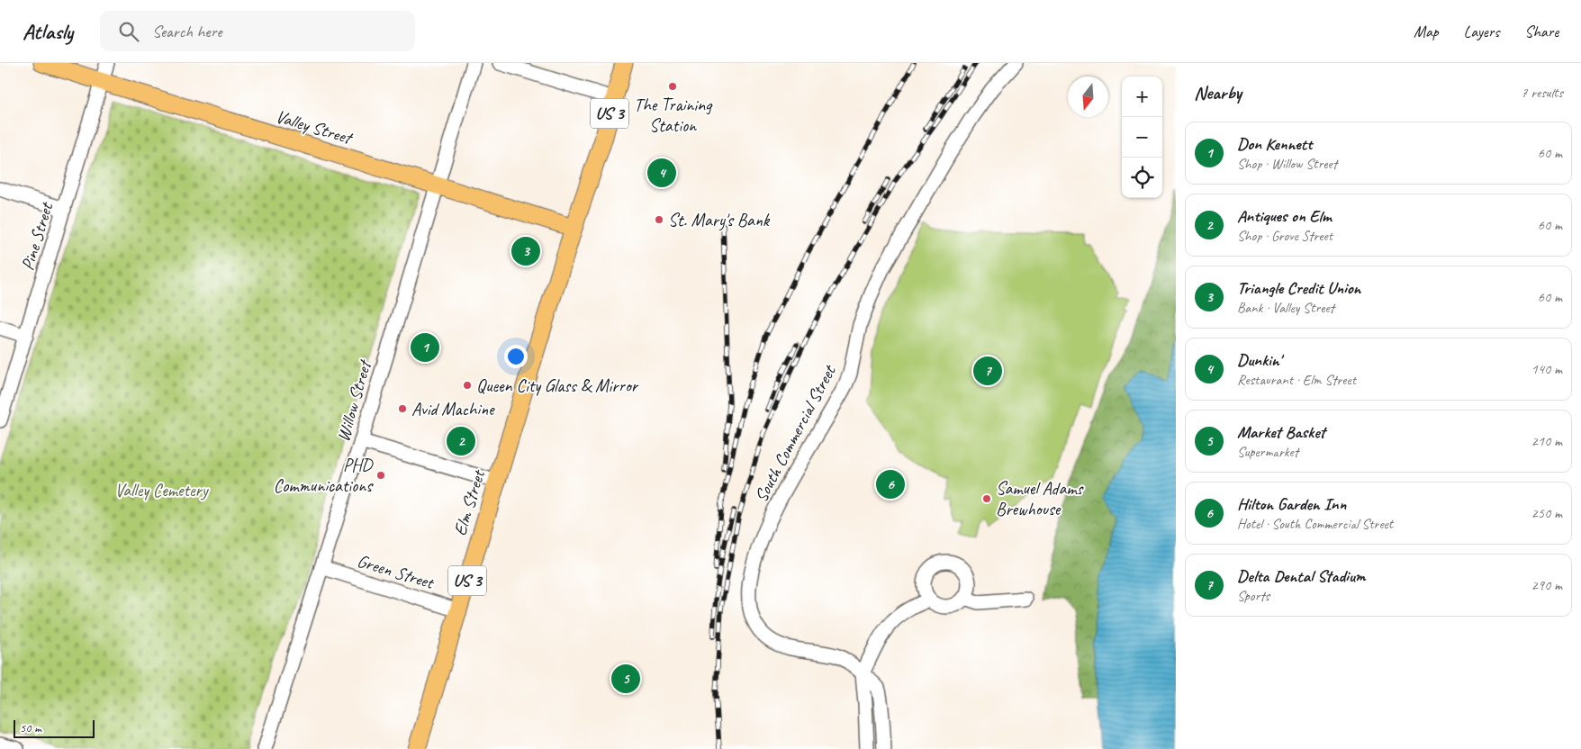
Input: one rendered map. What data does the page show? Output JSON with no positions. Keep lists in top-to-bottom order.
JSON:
{
  "streets": {
    "main road": ["US 3", "Valley Street", "Elm Street"],
    "street": [
      "Pine Street",
      "Willow Street",
      "South Commercial Street",
      "Green Street"
    ]
  },
  "crossings": [
    ["Valley Street", "Pine Street"],
    ["Valley Street", "Willow Street"],
    ["Valley Street", "Elm Street"],
    ["Willow Street", "Green Street"],
    ["Elm Street", "Green Street"]
  ],
  "parks": ["Valley Cemetery"],
  "places": [
    "The Training Station",
    "St. Mary's Bank",
    "Queen City Glass & Mirror",
    "Avid Machine",
    "PHD Communications",
    "Samuel Adams Brewhouse"
  ],
  "scale_bar": "50 m",
  "north": "bottom",
  "page": {
    "header": "Atlasly",
    "search": "Search here",
    "nav": ["Map", "Layers", "Share"],
    "heading": ["Nearby", "7 results"],
    "map_buttons": ["+", "−"],
    "list": [
      {
        "mark": "1",
        "name": "Don Kennett",
        "note": "Shop · Willow Street",
        "value": "60 m"
      },
      {
        "mark": "2",
        "name": "Antiques on Elm",
        "note": "Shop · Grove Street",
        "value": "60 m"
      },
      {
        "mark": "3",
        "name": "Triangle Credit Union",
        "note": "Bank · Valley Street",
        "value": "60 m"
      },
      {
        "mark": "4",
        "name": "Dunkin'",
        "note": "Restaurant · Elm Street",
        "value": "140 m"
      },
      {
        "mark": "5",
        "name": "Market Basket",
        "note": "Supermarket",
        "value": "210 m"
      },
      {
        "mark": "6",
        "name": "Hilton Garden Inn",
        "note": "Hotel · South Commercial Street",
        "value": "250 m"
      },
      {
        "mark": "7",
        "name": "Delta Dental Stadium",
        "note": "Sports",
        "value": "290 m"
      }
    ],
    "pins": [
      "4",
      "3",
      "1",
      "7",
      "2",
      "6",
      "5"
    ],
    "scale": "50 m"
  }
}
